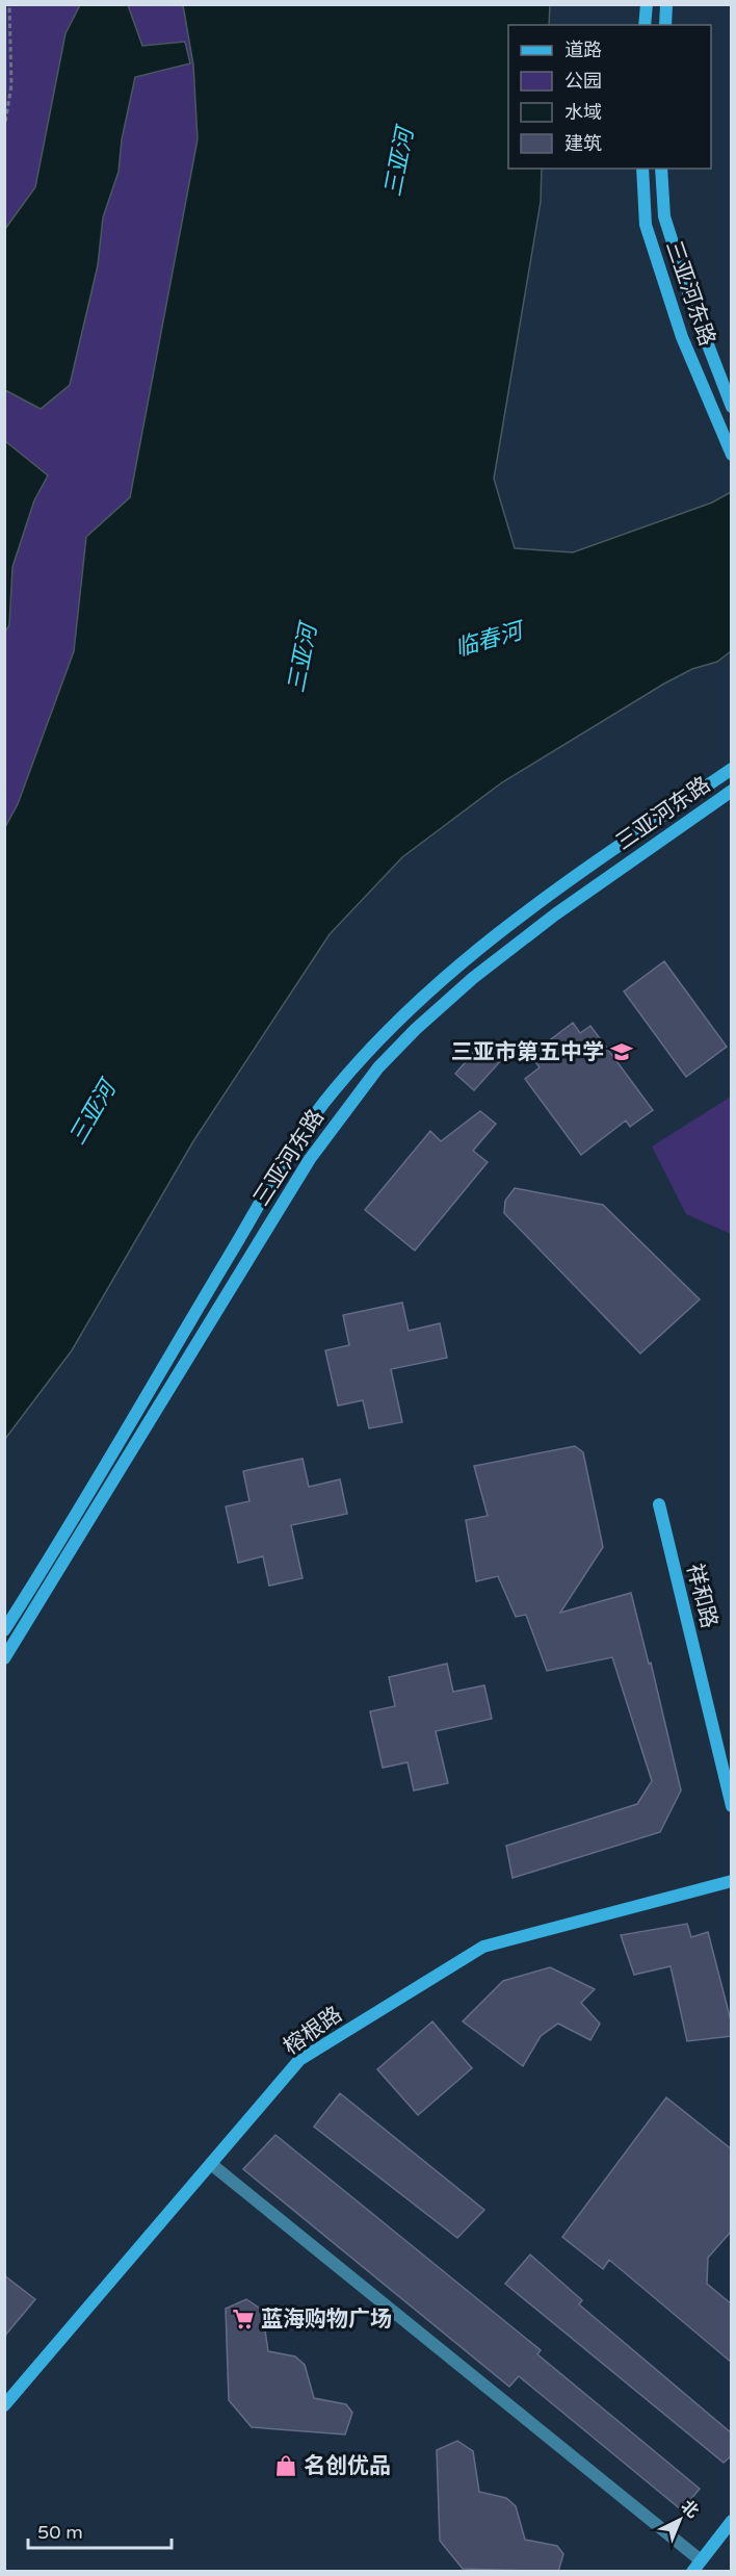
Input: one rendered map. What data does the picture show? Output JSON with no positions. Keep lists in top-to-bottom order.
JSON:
{
  "streets": {
    "main road": ["三亚河东路", "祥和路", "榕根路"]
  },
  "water": ["三亚河", "临春河"],
  "places": {
    "school or university": ["三亚市第五中学"],
    "supermarket": ["蓝海购物广场"],
    "shop": ["名创优品"]
  },
  "legend": [
    "道路",
    "公园",
    "水域",
    "建筑"
  ],
  "scale_bar": "50 m",
  "north": "top right"
}
